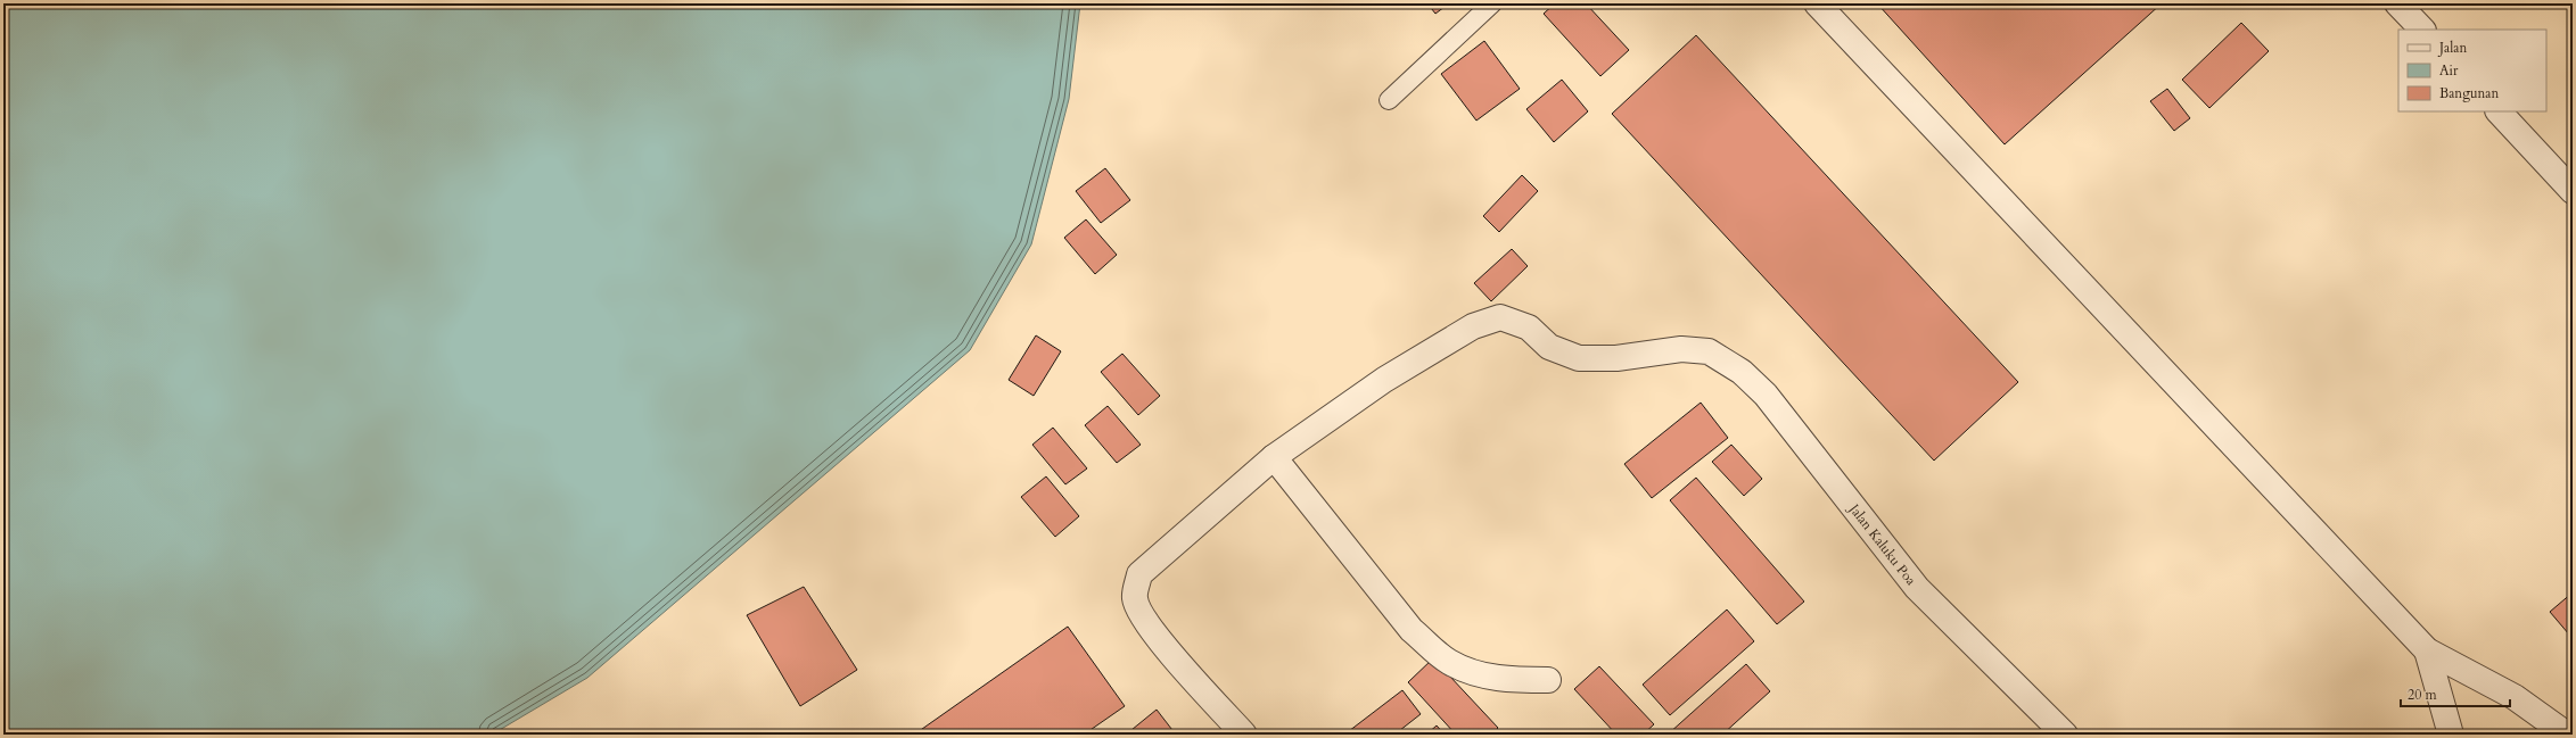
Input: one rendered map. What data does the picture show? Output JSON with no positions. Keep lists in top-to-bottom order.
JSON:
{
  "streets": {
    "street": ["Jalan Kaluku Poa"]
  },
  "legend": ["Jalan", "Air", "Bangunan"],
  "scale_bar": "20 m"
}
